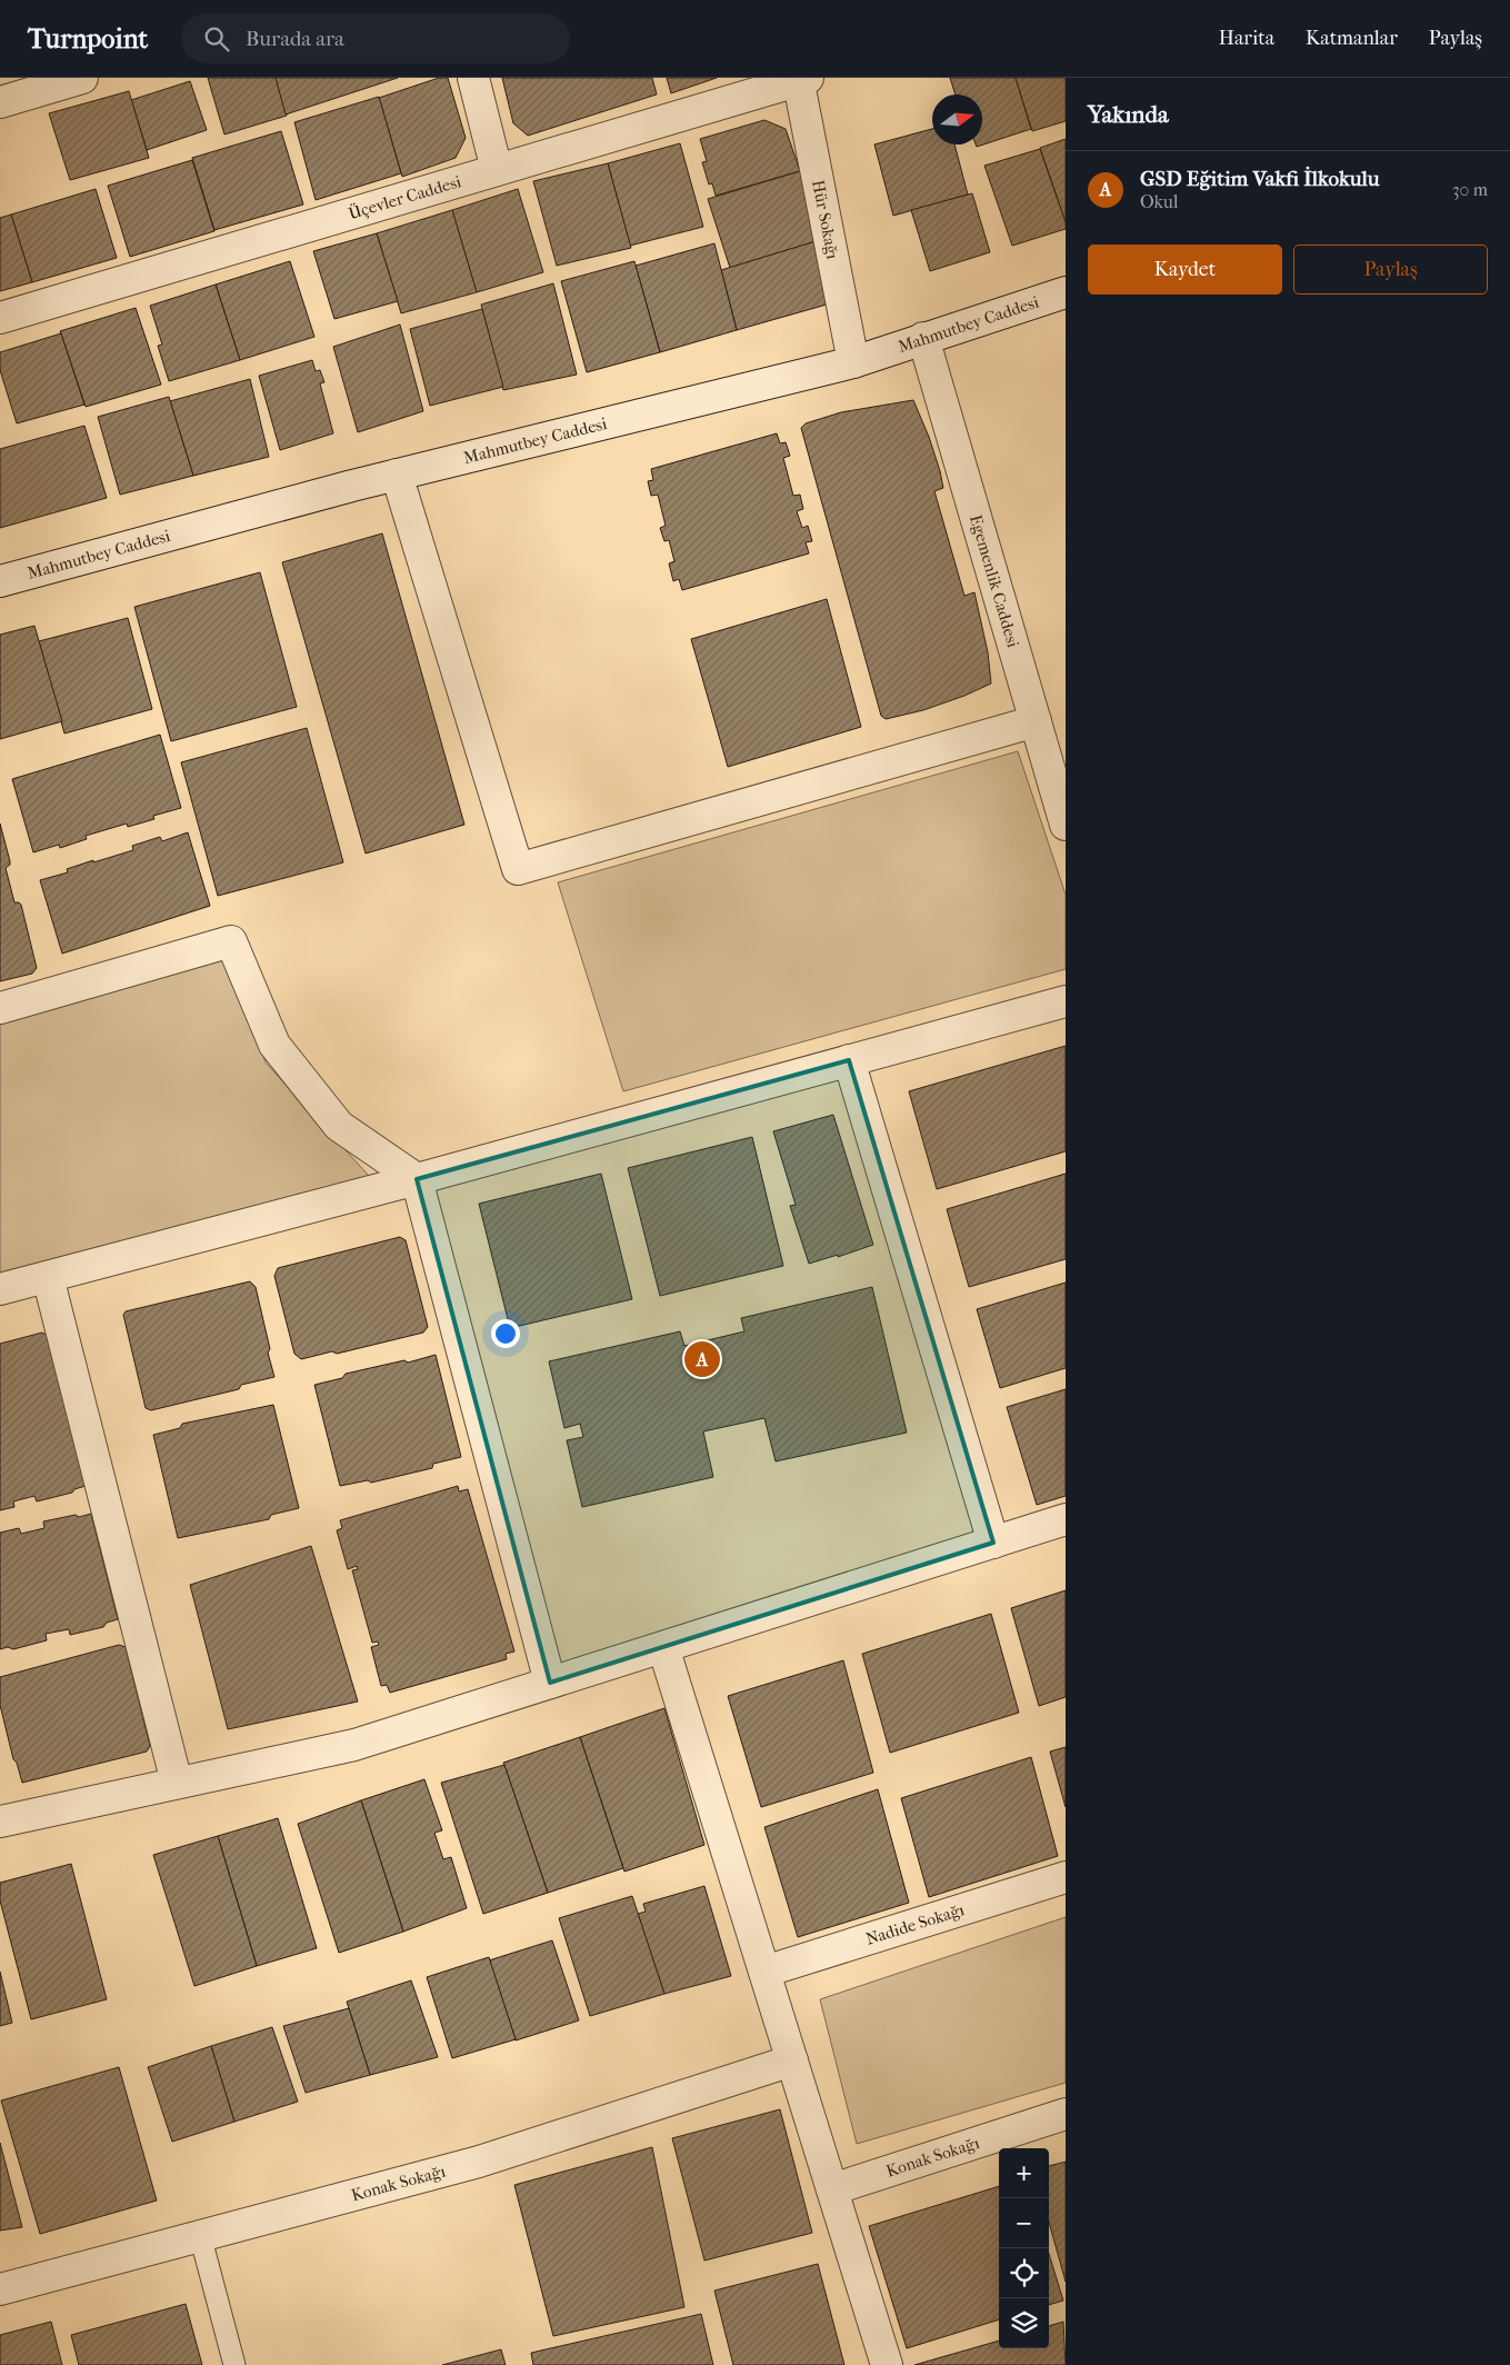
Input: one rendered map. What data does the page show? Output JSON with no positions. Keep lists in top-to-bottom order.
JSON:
{
  "streets": {
    "street": [
      "Üçevler Caddesi",
      "Hür Sokağı",
      "Mahmutbey Caddesi",
      "Egemenlik Caddesi",
      "Nadide Sokağı",
      "Konak Sokağı"
    ]
  },
  "crossings": [
    ["Üçevler Caddesi", "Hür Sokağı"],
    ["Hür Sokağı", "Mahmutbey Caddesi"],
    ["Mahmutbey Caddesi", "Egemenlik Caddesi"]
  ],
  "north": "right",
  "page": {
    "header": "Turnpoint",
    "search": "Burada ara",
    "nav": ["Harita", "Katmanlar", "Paylaş"],
    "heading": "Yakında",
    "list": [
      {
        "mark": "A",
        "name": "GSD Eğitim Vakfı İlkokulu",
        "note": "Okul",
        "value": "30 m"
      }
    ],
    "buttons": ["Kaydet", "Paylaş"],
    "pins": "A",
    "map_buttons": ["+", "−"]
  }
}
